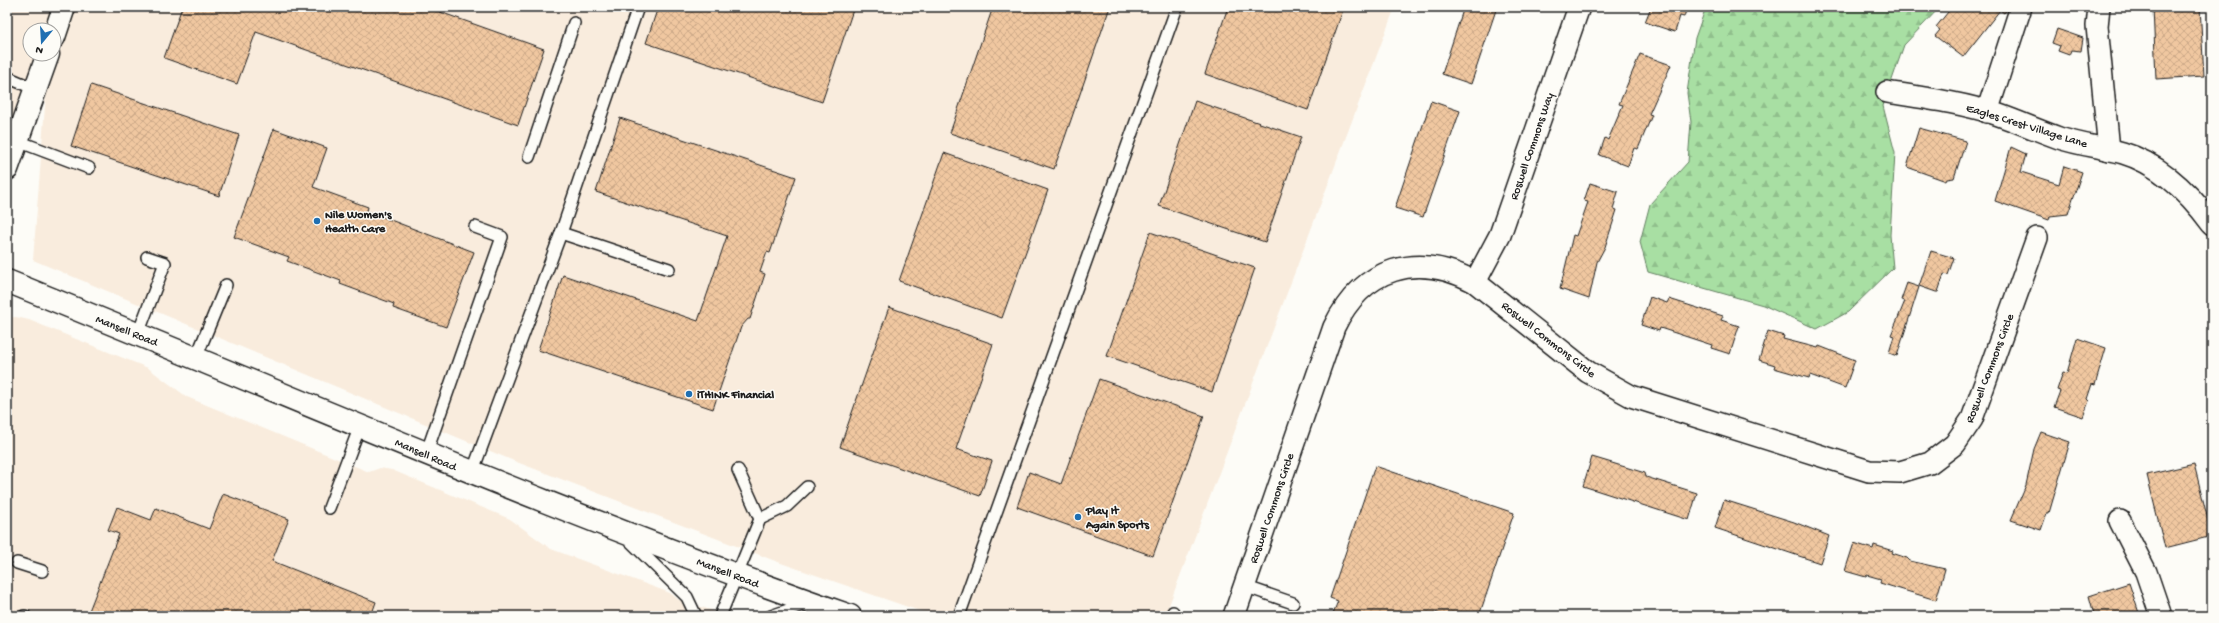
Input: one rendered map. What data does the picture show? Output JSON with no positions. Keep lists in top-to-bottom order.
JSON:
{
  "streets": {
    "main road": ["Mansell Road"],
    "street": ["Eagles Crest Village Lane", "Roswell Commons Way", "Roswell Commons Circle"]
  },
  "crossings": [
    ["Roswell Commons Way", "Roswell Commons Circle"]
  ],
  "places": ["Nile Women's Health Care", "iTHINK Financial", "Play It Again Sports"],
  "north": "bottom"
}
